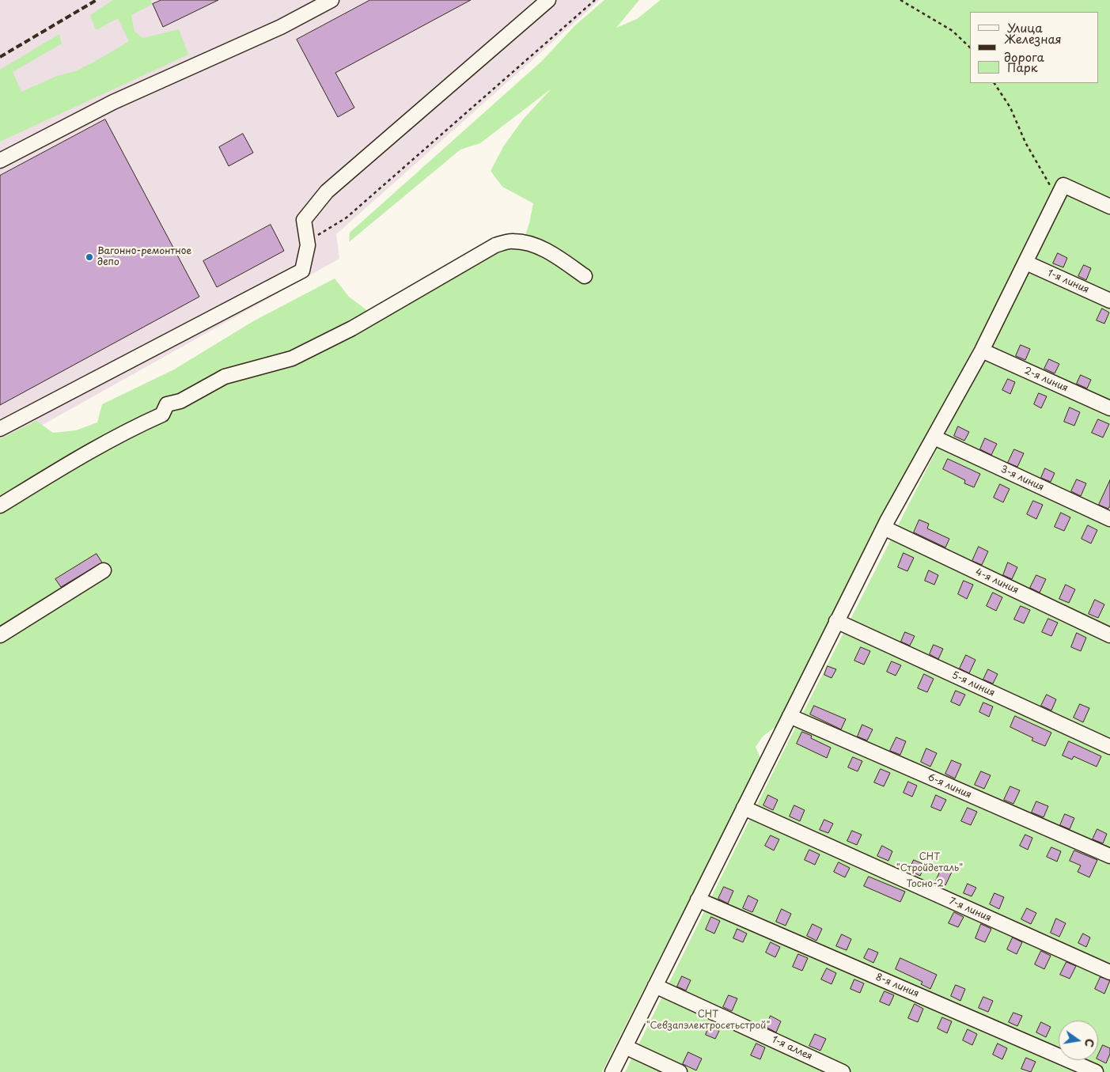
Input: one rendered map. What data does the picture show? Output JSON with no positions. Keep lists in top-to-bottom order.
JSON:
{
  "streets": {
    "street": [
      "1-я линия",
      "2-я линия",
      "3-я линия",
      "4-я линия",
      "5-я линия",
      "6-я линия",
      "7-я линия",
      "8-я линия",
      "1-я аллея"
    ]
  },
  "parks": ["СНТ \"Стройдеталь\"", "Тосно-2", "СНТ \"Севзапэлектросетьстрой\""],
  "places": ["Вагонно-ремонтное депо"],
  "legend": ["Улица", "Железная дорога", "Парк"],
  "north": "right"
}
